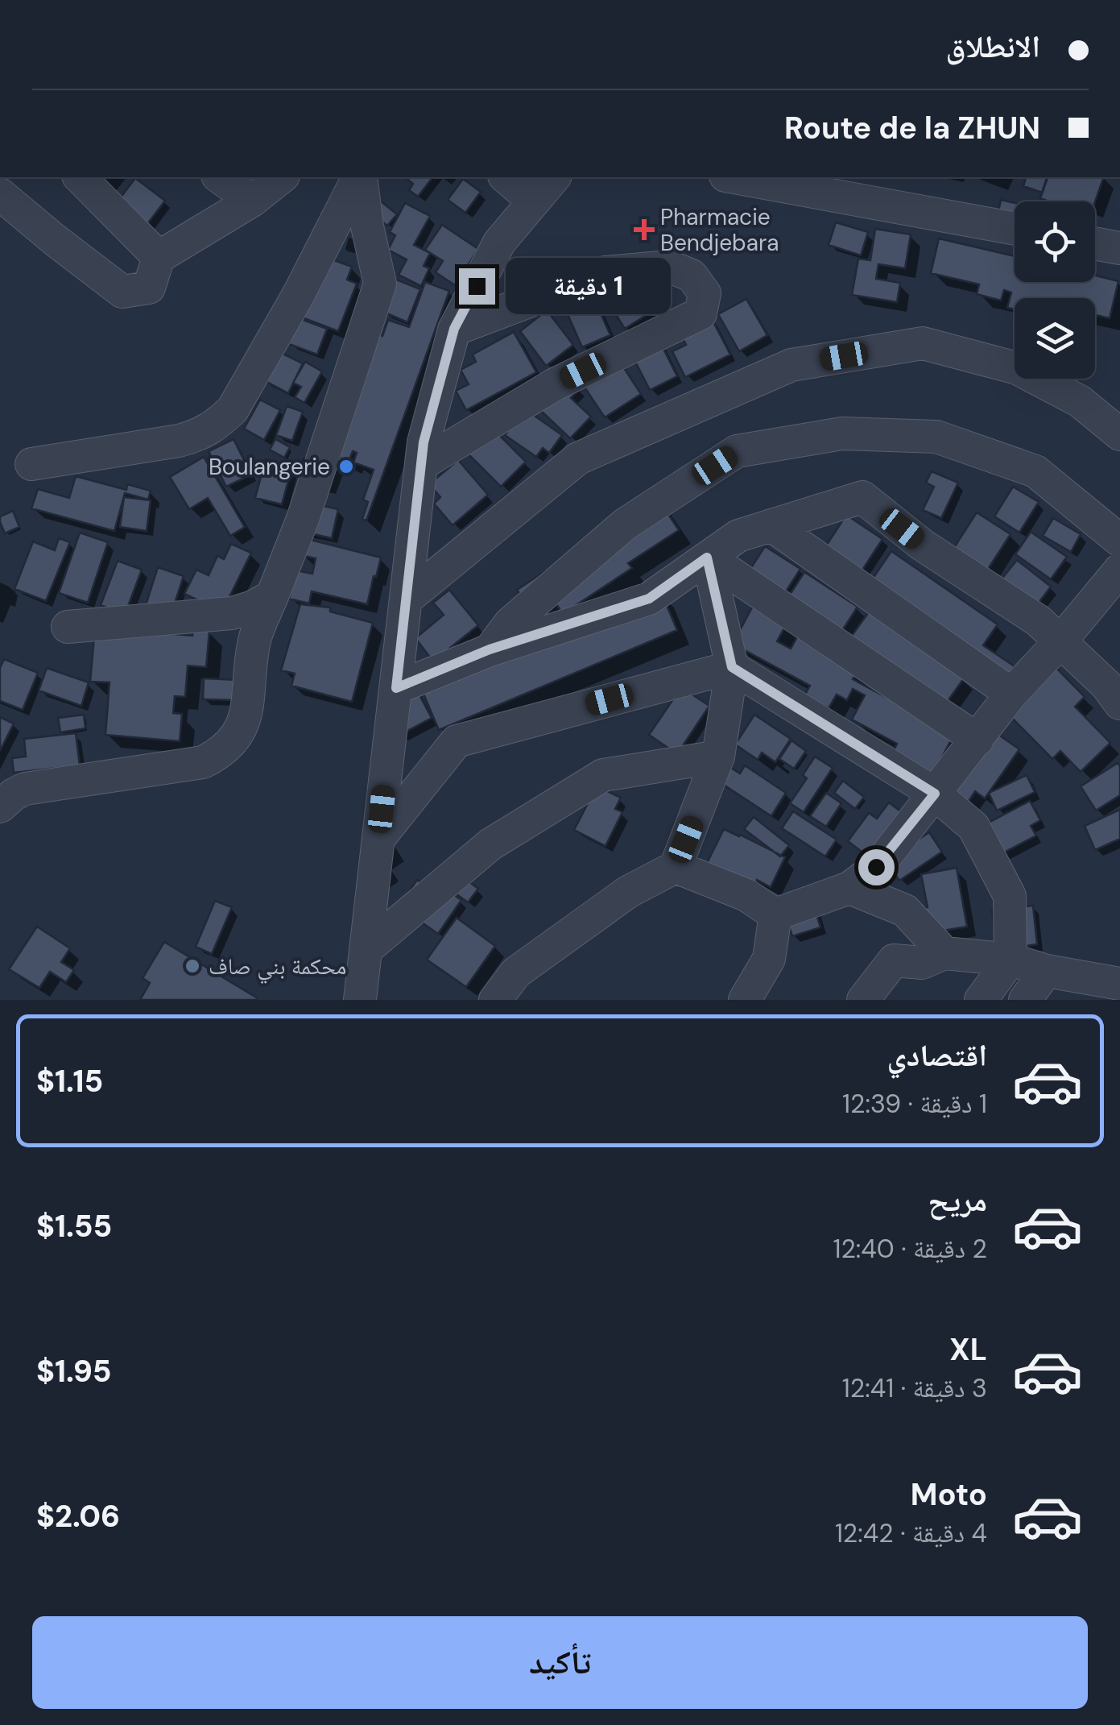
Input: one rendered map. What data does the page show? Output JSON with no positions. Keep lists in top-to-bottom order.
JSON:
{
  "places": {
    "health": ["Pharmacie Bendjebara"],
    "other": ["Boulangerie", "محكمة بني صاف"]
  },
  "page": {
    "banner": ["الانطلاق", "Route de la ZHUN"],
    "bubble": "1 دقيقة",
    "list": [
      {
        "name": "اقتصادي",
        "note": "1 دقيقة · 12:39",
        "value": "$1.15"
      },
      {
        "name": "مريح",
        "note": "2 دقيقة · 12:40",
        "value": "$1.55"
      },
      {
        "name": "XL",
        "note": "3 دقيقة · 12:41",
        "value": "$1.95"
      },
      {
        "name": "Moto",
        "note": "4 دقيقة · 12:42",
        "value": "$2.06"
      }
    ],
    "buttons": "تأكيد"
  }
}
